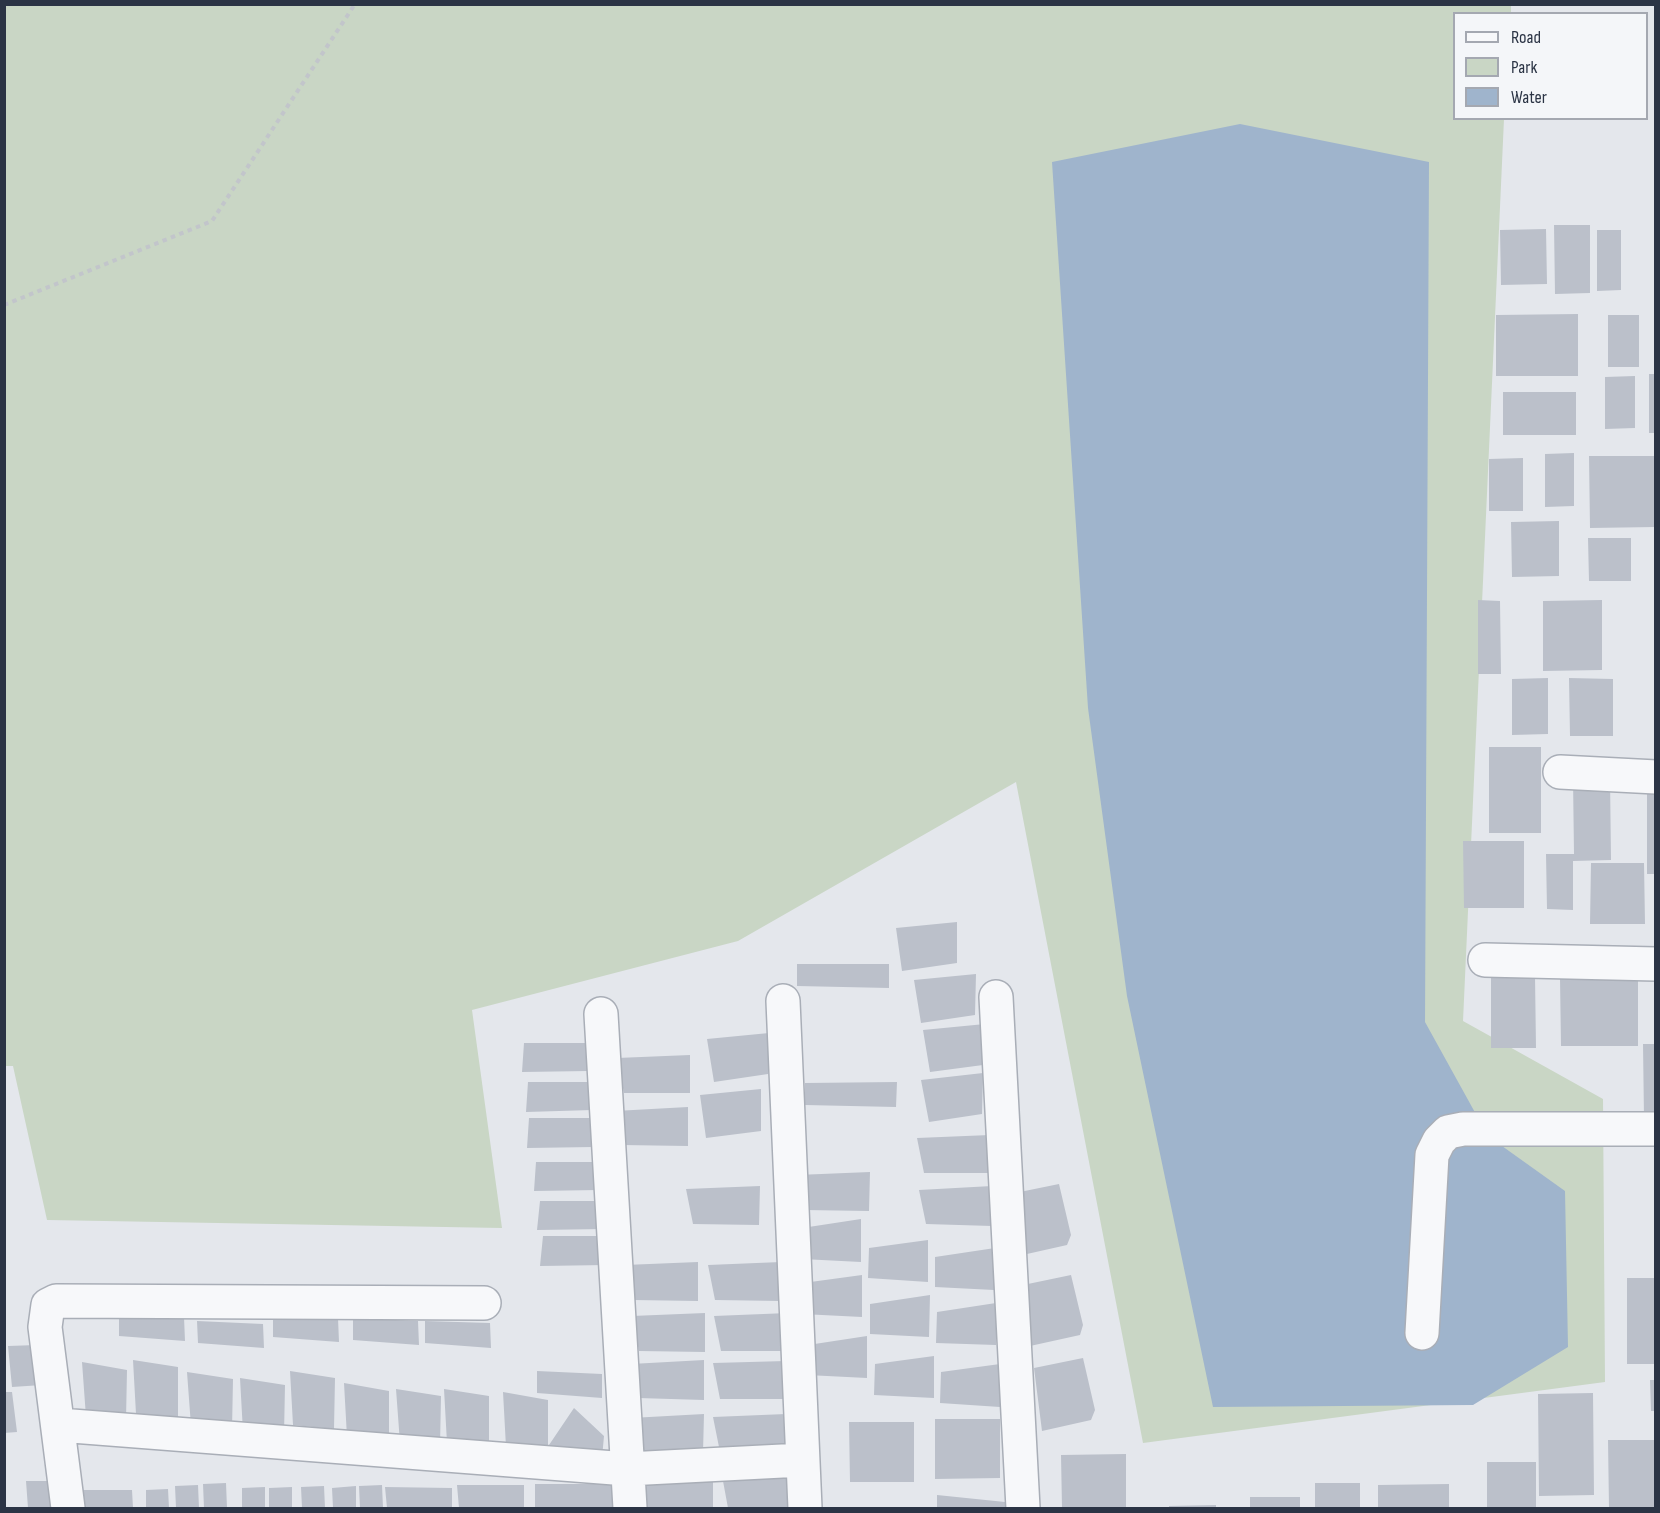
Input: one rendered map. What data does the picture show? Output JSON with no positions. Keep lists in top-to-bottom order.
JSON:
{
  "legend": ["Road", "Park", "Water"]
}
